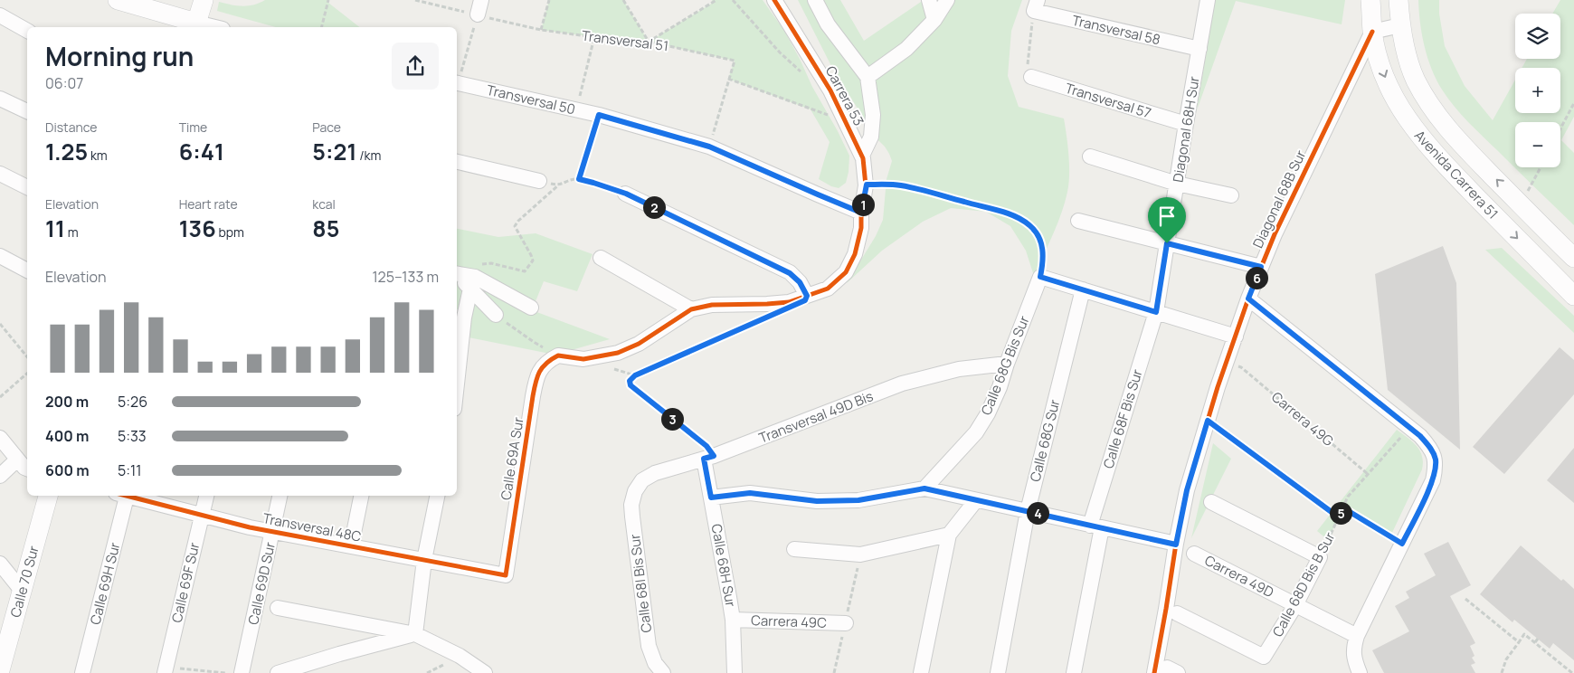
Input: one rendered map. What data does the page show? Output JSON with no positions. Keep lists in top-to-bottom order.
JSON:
{
  "streets": {
    "street": [
      "Transversal 58",
      "Carrera 53",
      "Transversal 50",
      "Transversal 57",
      "Diagonal 68H Sur",
      "Avenida Carrera 51",
      "Diagonal 68B Sur",
      "Calle 68G Bis Sur",
      "Transversal 49D Bis",
      "Calle 68F Bis Sur",
      "Calle 68G Sur",
      "Calle 69A Sur",
      "Transversal 48C",
      "Calle 68H Sur",
      "Carrera 49D",
      "Calle 70 Sur",
      "Calle 69F Sur",
      "Calle 69H Sur",
      "Calle 69D Sur",
      "Calle 68I Bis Sur",
      "Calle 68D Bis B Sur",
      "Carrera 49C"
    ],
    "path": ["Transversal 51", "Carrera 49G"]
  },
  "crossings": [
    ["Transversal 58", "Diagonal 68H Sur"],
    ["Carrera 53", "Transversal 50"],
    ["Transversal 57", "Diagonal 68H Sur"],
    ["Diagonal 68H Sur", "Calle 68F Bis Sur"],
    ["Avenida Carrera 51", "Diagonal 68B Sur"],
    ["Calle 68G Bis Sur", "Transversal 49D Bis"],
    ["Transversal 49D Bis", "Calle 68H Sur"],
    ["Transversal 49D Bis", "Calle 68I Bis Sur"],
    ["Carrera 49G", "Calle 68D Bis B Sur"],
    ["Calle 69A Sur", "Transversal 48C"],
    ["Transversal 48C", "Calle 69F Sur"],
    ["Transversal 48C", "Calle 69D Sur"],
    ["Calle 68H Sur", "Carrera 49C"],
    ["Carrera 49D", "Calle 68D Bis B Sur"]
  ],
  "page": {
    "map_buttons": ["+", "−"],
    "heading": ["Morning run", "06:07"],
    "stats": [
      ["Distance", "1.25 km"],
      ["Time", "6:41"],
      ["Pace", "5:21 /km"],
      ["Elevation", "11 m"],
      ["Heart rate", "136 bpm"],
      ["kcal", "85"]
    ],
    "pins": [
      "1",
      "2",
      "6",
      "3",
      "4",
      "5"
    ],
    "chart": ["Elevation", "125–133 m"],
    "list": [
      {
        "name": "200 m",
        "note": "5:26"
      },
      {
        "name": "400 m",
        "note": "5:33"
      },
      {
        "name": "600 m",
        "note": "5:11"
      }
    ]
  }
}
